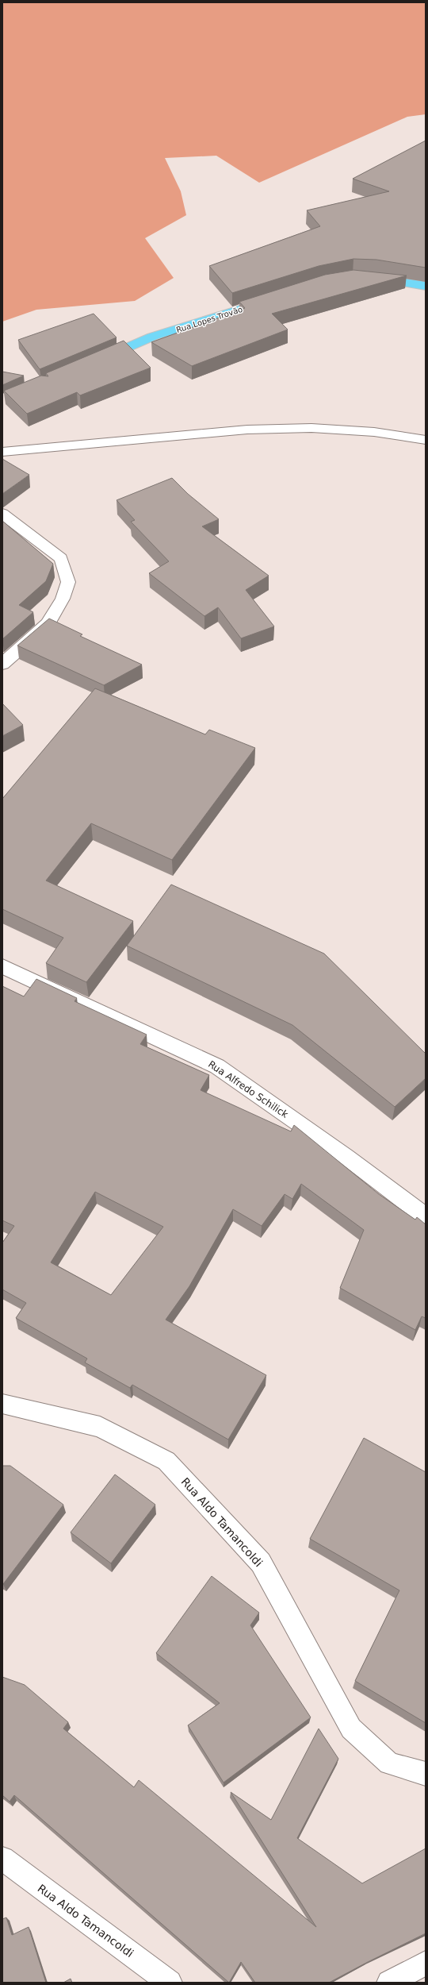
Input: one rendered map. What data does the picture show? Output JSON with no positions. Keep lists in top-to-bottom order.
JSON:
{
  "streets": {
    "main road": ["Rua Lopes Trovão"],
    "street": ["Rua Alfredo Schilick", "Rua Aldo Tamancoldi"]
  }
}
